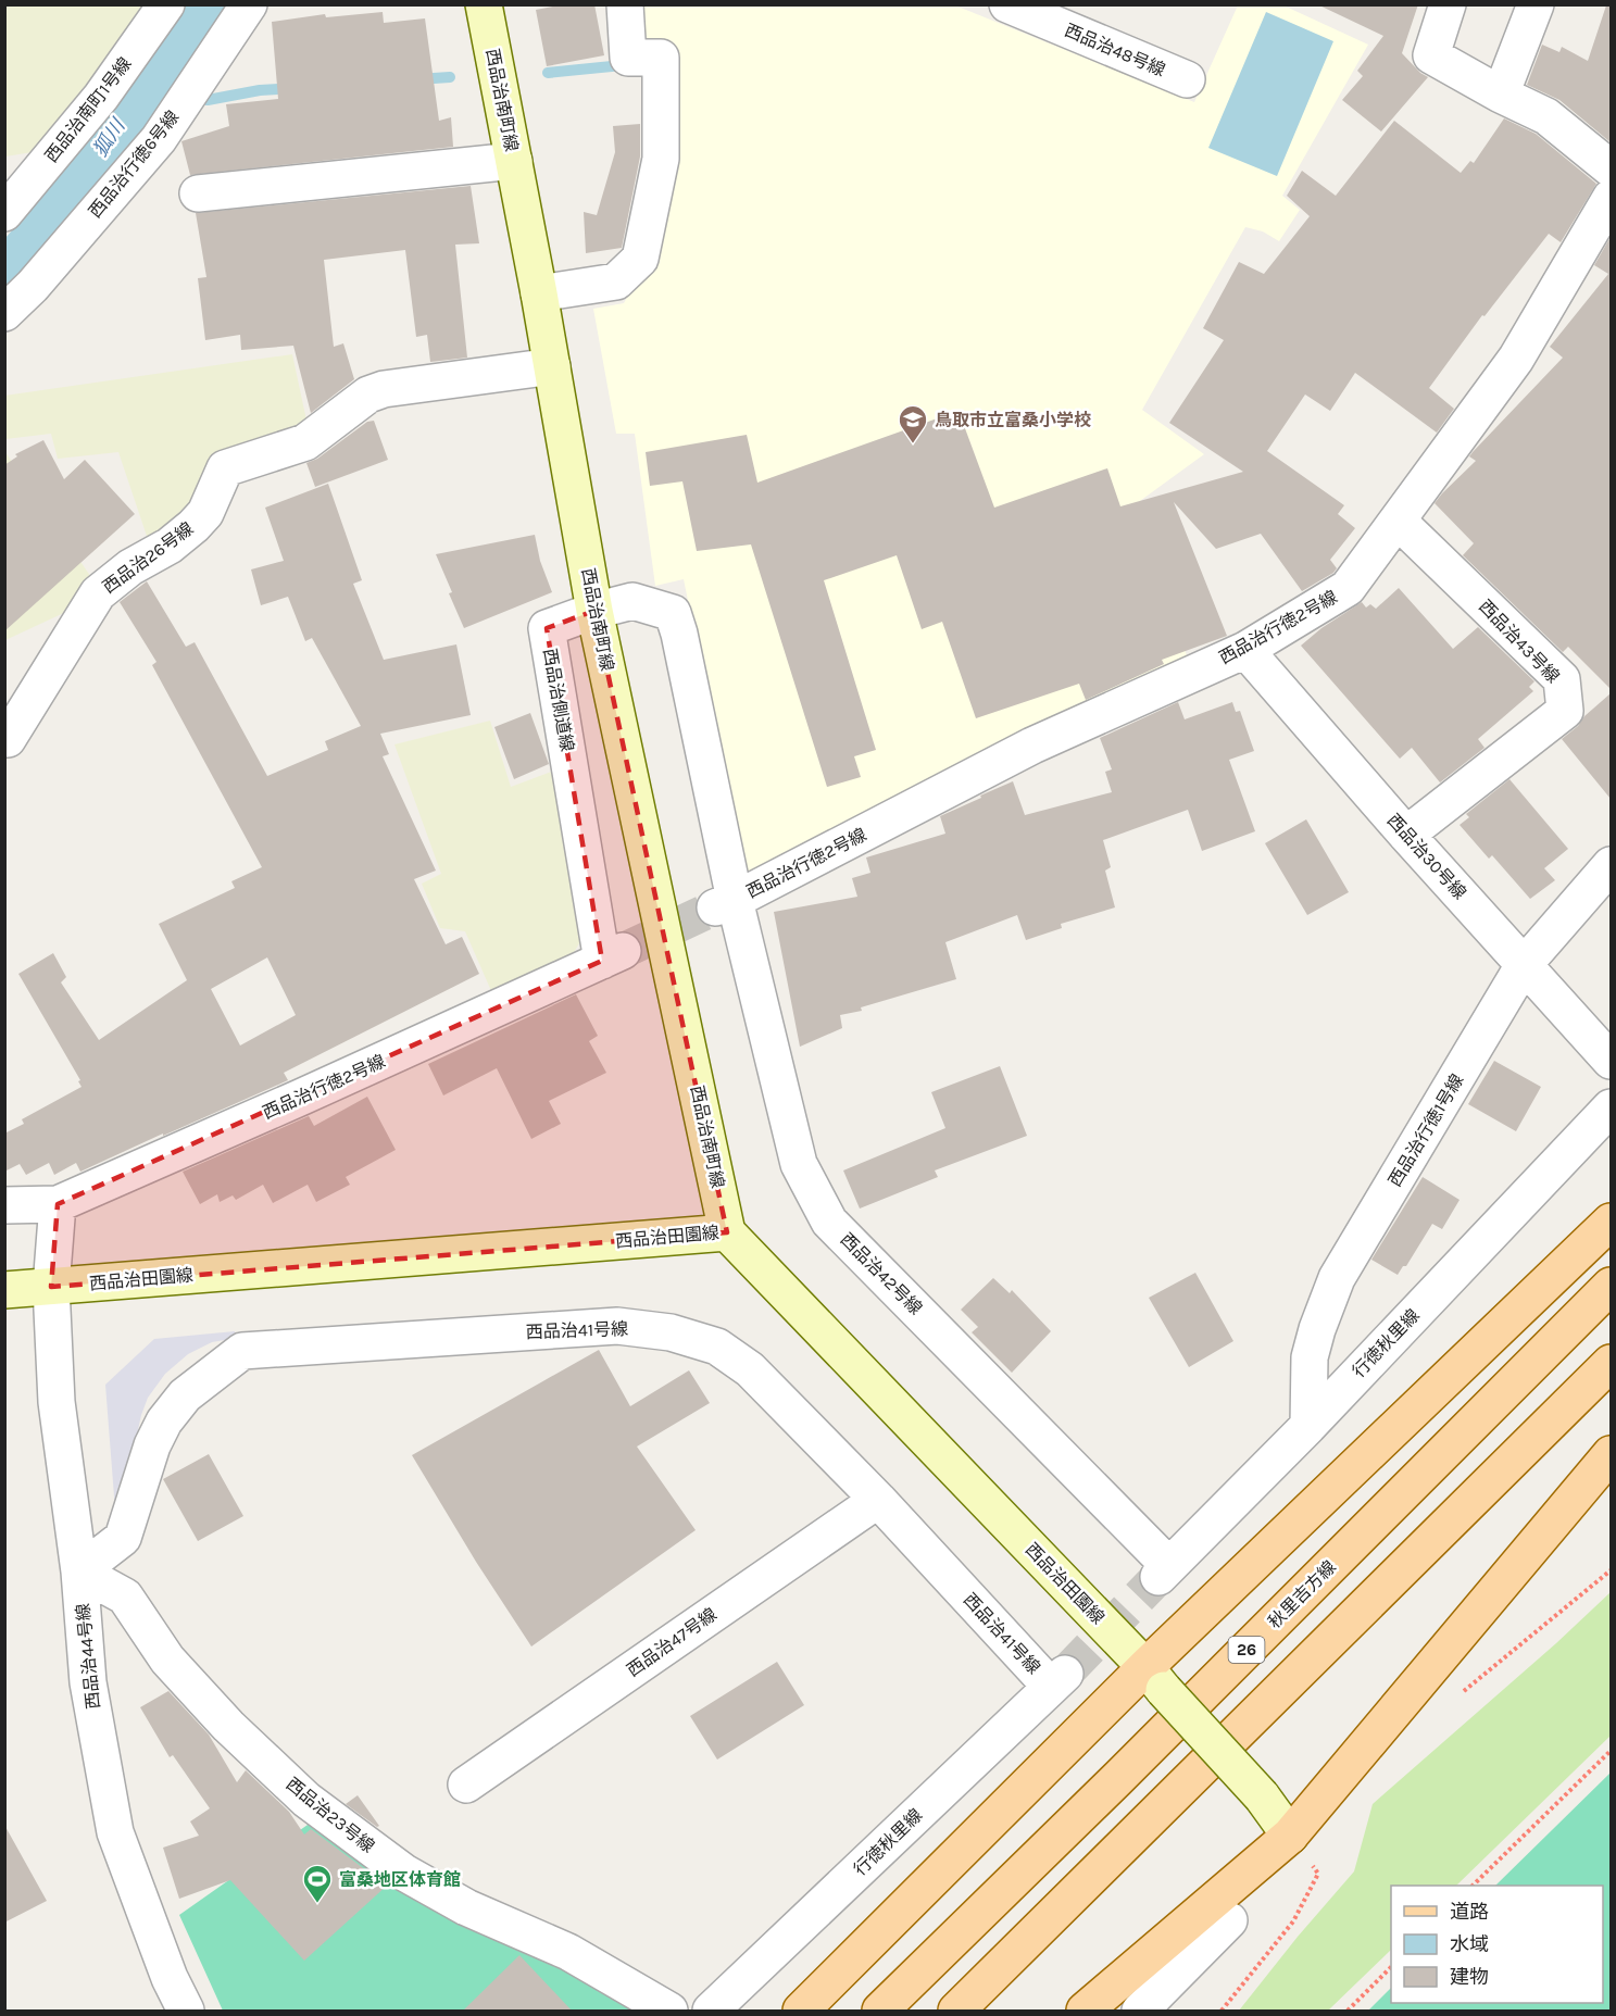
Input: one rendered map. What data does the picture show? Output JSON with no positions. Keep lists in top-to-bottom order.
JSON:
{
  "streets": {
    "main road": ["秋里吉方線", "26"],
    "street": [
      "西品治48号線",
      "西品治南町線",
      "西品治南町1号線",
      "西品治行徳6号線",
      "西品治26号線",
      "西品治行徳2号線",
      "西品治43号線",
      "西品治側道線",
      "西品治30号線",
      "西品治行徳1号線",
      "西品治田園線",
      "西品治42号線",
      "西品治41号線",
      "行徳秋里線",
      "西品治47号線",
      "西品治44号線",
      "西品治23号線"
    ]
  },
  "crossings": [
    ["西品治南町線", "西品治26号線"],
    ["西品治南町線", "西品治側道線"],
    ["西品治南町線", "西品治田園線"],
    ["西品治行徳2号線", "西品治43号線"],
    ["西品治行徳2号線", "西品治側道線"],
    ["西品治行徳2号線", "西品治30号線"],
    ["西品治行徳2号線", "西品治42号線"],
    ["西品治行徳2号線", "西品治44号線"],
    ["西品治43号線", "西品治30号線"],
    ["西品治側道線", "西品治42号線"],
    ["西品治30号線", "西品治行徳1号線"],
    ["西品治行徳1号線", "行徳秋里線"],
    ["西品治田園線", "西品治44号線"],
    ["西品治42号線", "行徳秋里線"],
    ["西品治41号線", "行徳秋里線"],
    ["西品治41号線", "西品治47号線"],
    ["西品治41号線", "西品治44号線"],
    ["西品治41号線", "西品治23号線"],
    ["西品治44号線", "西品治23号線"]
  ],
  "water": ["狐川"],
  "places": {
    "school or university": ["鳥取市立富桑小学校"],
    "sports": ["富桑地区体育館"]
  },
  "legend": ["道路", "水域", "建物"]
}
